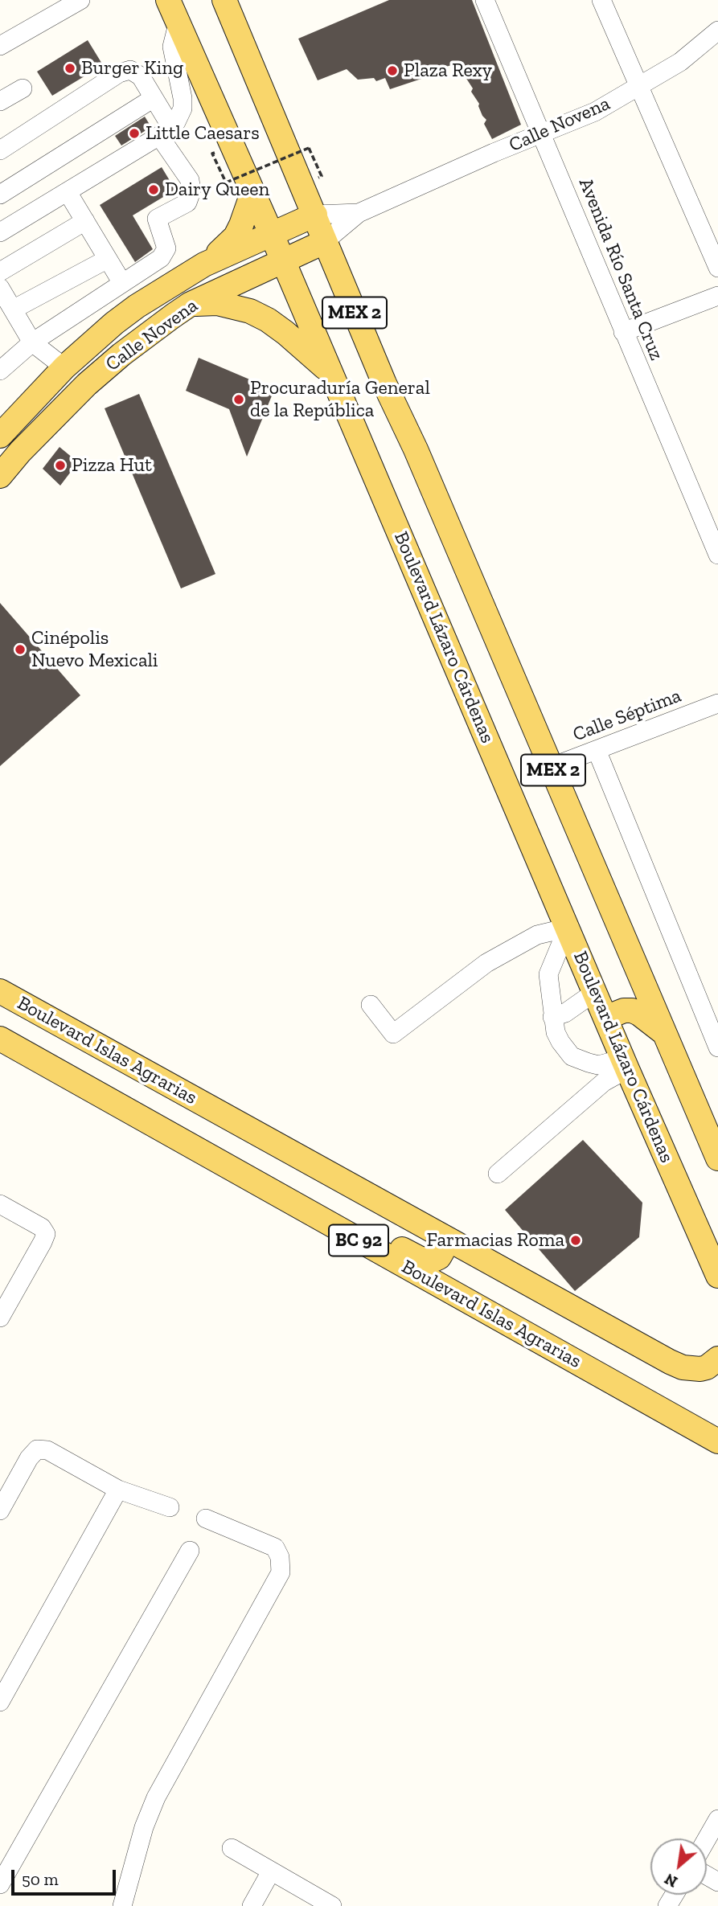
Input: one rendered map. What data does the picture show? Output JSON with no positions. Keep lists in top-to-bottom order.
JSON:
{
  "streets": {
    "main road": [
      "Calle Novena",
      "MEX 2",
      "Boulevard Lázaro Cárdenas",
      "Boulevard Islas Agrarias",
      "BC 92"
    ],
    "street": ["Avenida Río Santa Cruz", "Calle Séptima"]
  },
  "crossings": [
    ["Calle Novena", "Avenida Río Santa Cruz"],
    ["Calle Novena", "MEX 2"],
    ["Calle Novena", "Boulevard Lázaro Cárdenas"],
    ["MEX 2", "Calle Séptima"]
  ],
  "places": [
    "Burger King",
    "Plaza Rexy",
    "Little Caesars",
    "Dairy Queen",
    "Procuraduría General de la República",
    "Pizza Hut",
    "Cinépolis Nuevo Mexicali",
    "Farmacias Roma"
  ],
  "scale_bar": "50 m",
  "north": "bottom left"
}
